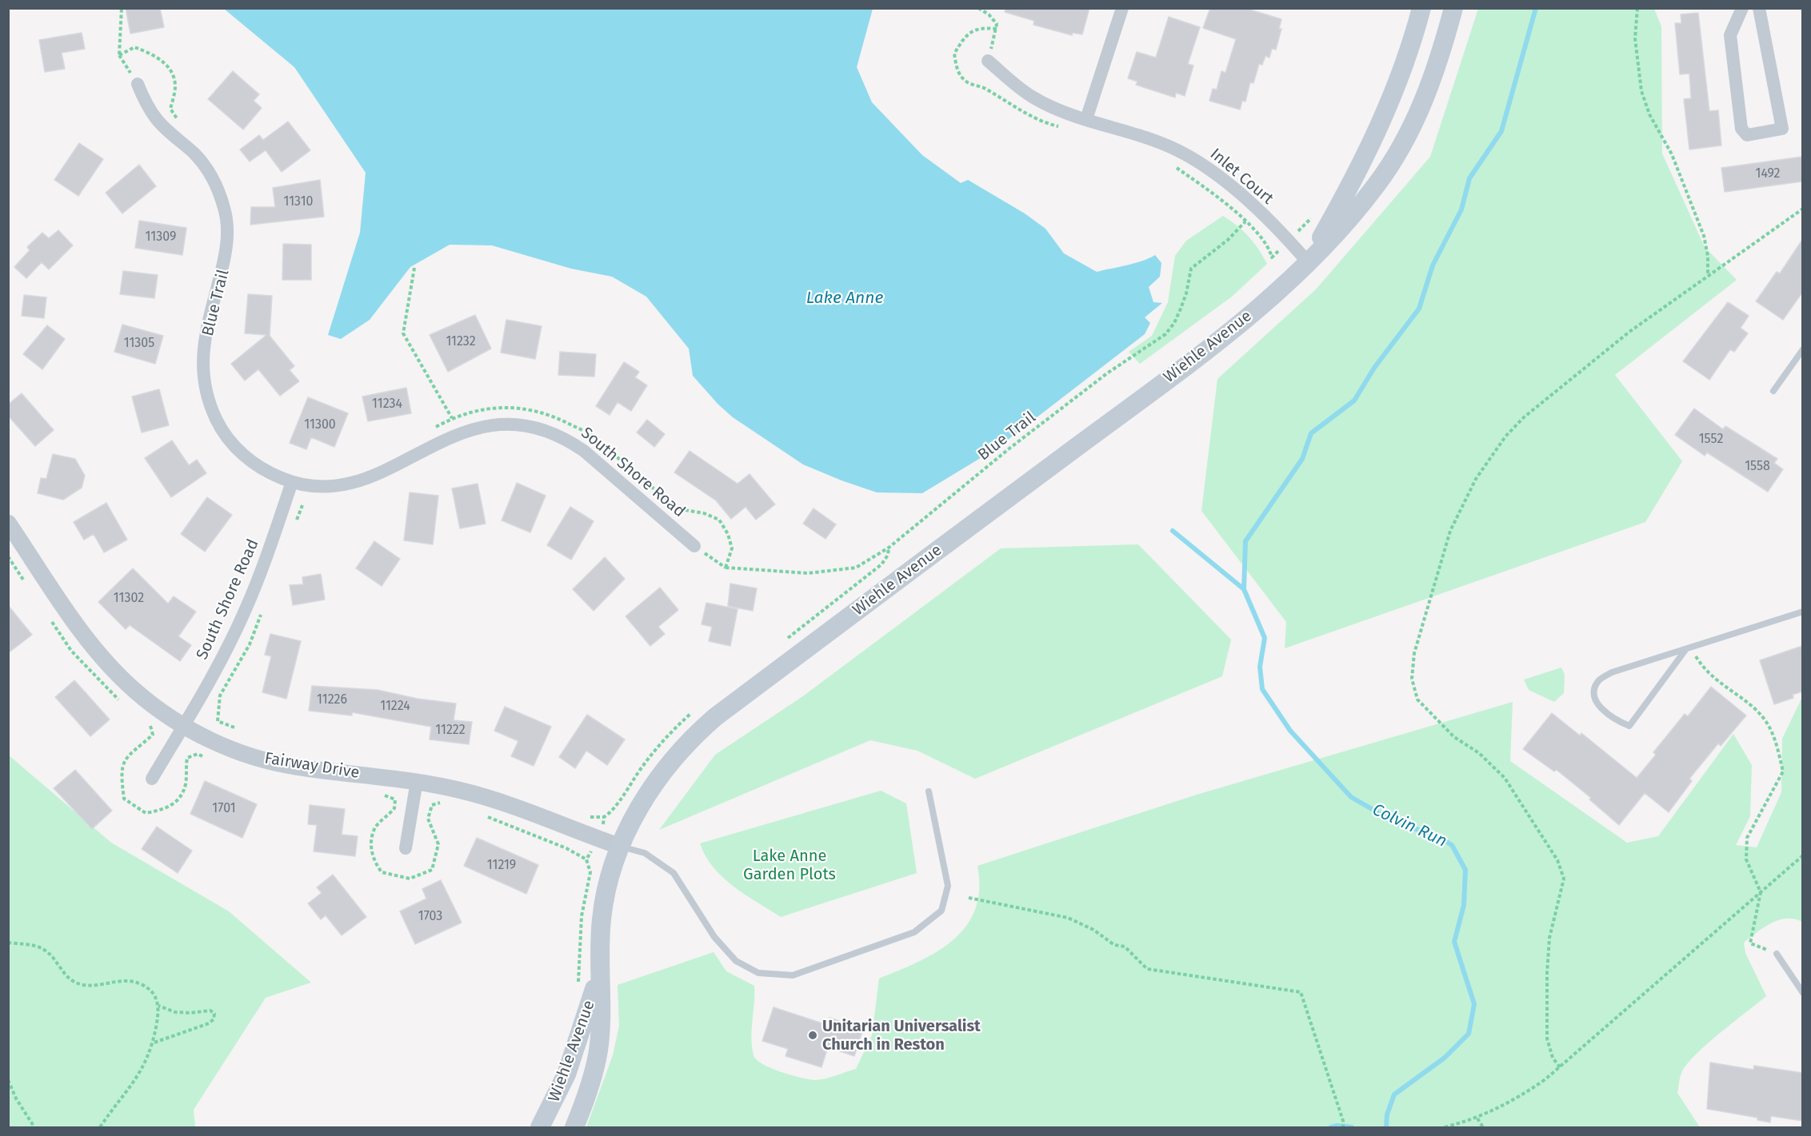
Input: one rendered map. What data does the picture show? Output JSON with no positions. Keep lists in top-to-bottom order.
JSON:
{
  "streets": {
    "main road": ["Wiehle Avenue"],
    "street": ["Inlet Court", "South Shore Road", "Fairway Drive"],
    "path": ["Blue Trail"]
  },
  "crossings": [
    ["Inlet Court", "Blue Trail"],
    ["Inlet Court", "Wiehle Avenue"],
    ["Blue Trail", "South Shore Road"],
    ["Wiehle Avenue", "Fairway Drive"],
    ["South Shore Road", "Fairway Drive"]
  ],
  "water": ["Lake Anne", "Colvin Run"],
  "parks": ["Lake Anne Garden Plots"],
  "places": ["Unitarian Universalist Church in Reston"],
  "house_numbers": [
    "1492",
    "11310",
    "11309",
    "11232",
    "11305",
    "11234",
    "11300",
    "1552",
    "1558",
    "11302",
    "11226",
    "11224",
    "11222",
    "1701",
    "11219",
    "1703"
  ]
}
